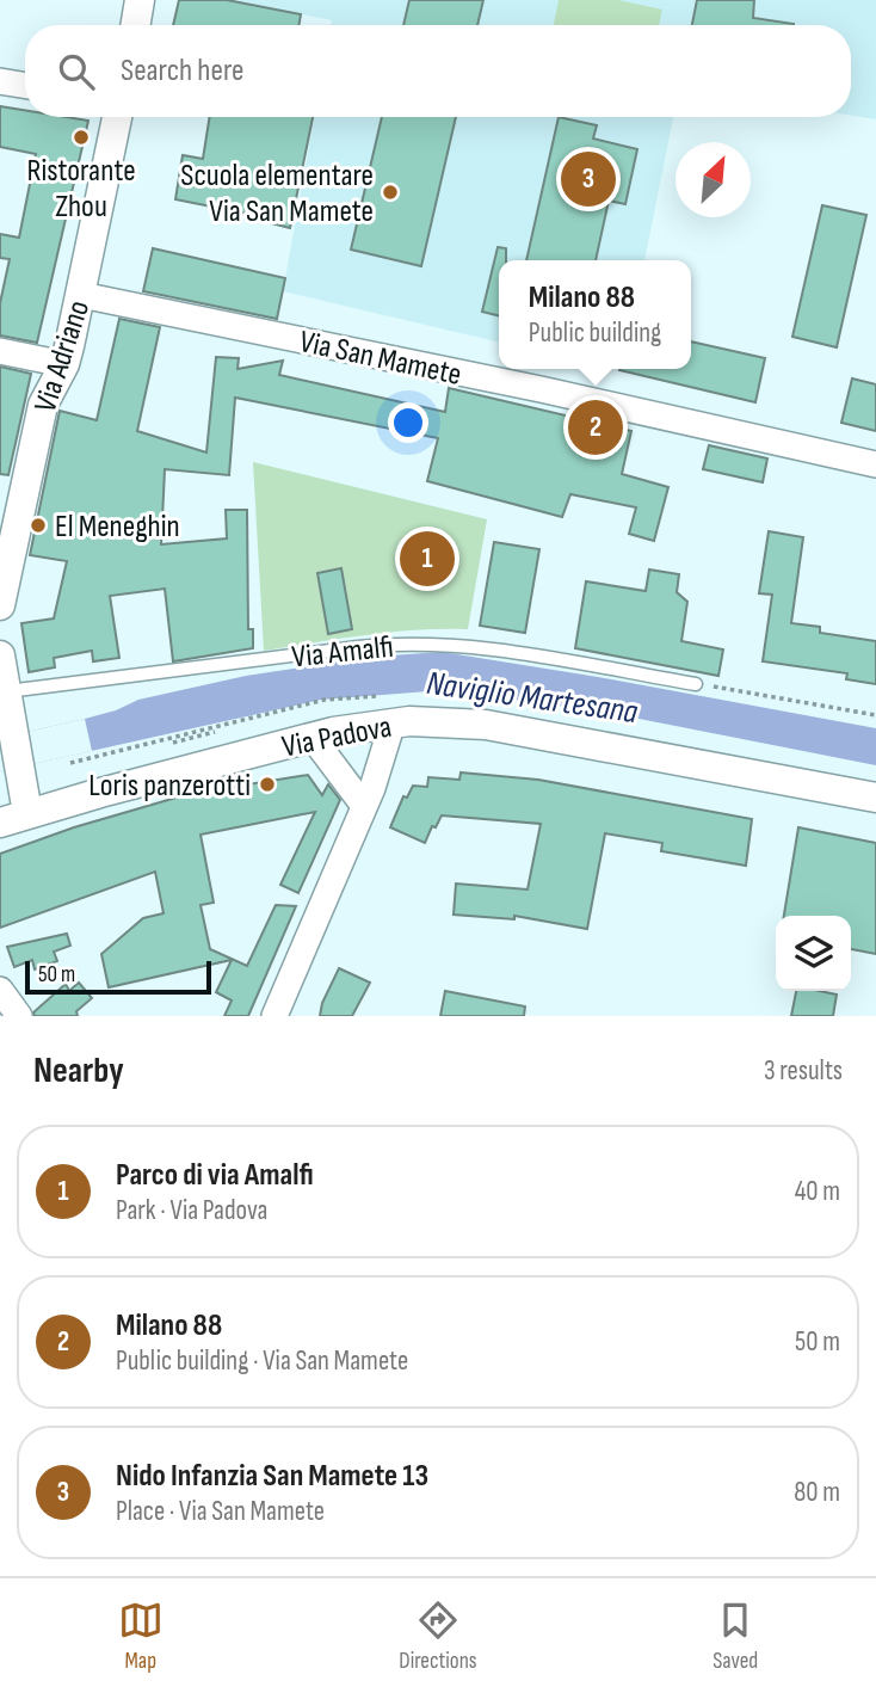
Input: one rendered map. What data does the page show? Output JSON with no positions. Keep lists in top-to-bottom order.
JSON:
{
  "streets": {
    "street": ["Via Adriano", "Via San Mamete", "Via Padova"],
    "lane": ["Via Amalfi"]
  },
  "crossings": [
    ["Via Adriano", "Via San Mamete"]
  ],
  "water": ["Naviglio Martesana"],
  "places": [
    "Ristorante Zhou",
    "Scuola elementare Via San Mamete",
    "El Meneghin",
    "Loris panzerotti"
  ],
  "scale_bar": "50 m",
  "north": "top right",
  "page": {
    "search": "Search here",
    "pins": ["3", "2", "1"],
    "popup": ["Milano 88", "Public building"],
    "scale": "50 m",
    "heading": ["Nearby", "3 results"],
    "list": [
      {
        "mark": "1",
        "name": "Parco di via Amalfi",
        "note": "Park · Via Padova",
        "value": "40 m"
      },
      {
        "mark": "2",
        "name": "Milano 88",
        "note": "Public building · Via San Mamete",
        "value": "50 m"
      },
      {
        "mark": "3",
        "name": "Nido Infanzia San Mamete 13",
        "note": "Place · Via San Mamete",
        "value": "80 m"
      }
    ],
    "nav": ["Map", "Directions", "Saved"]
  }
}
